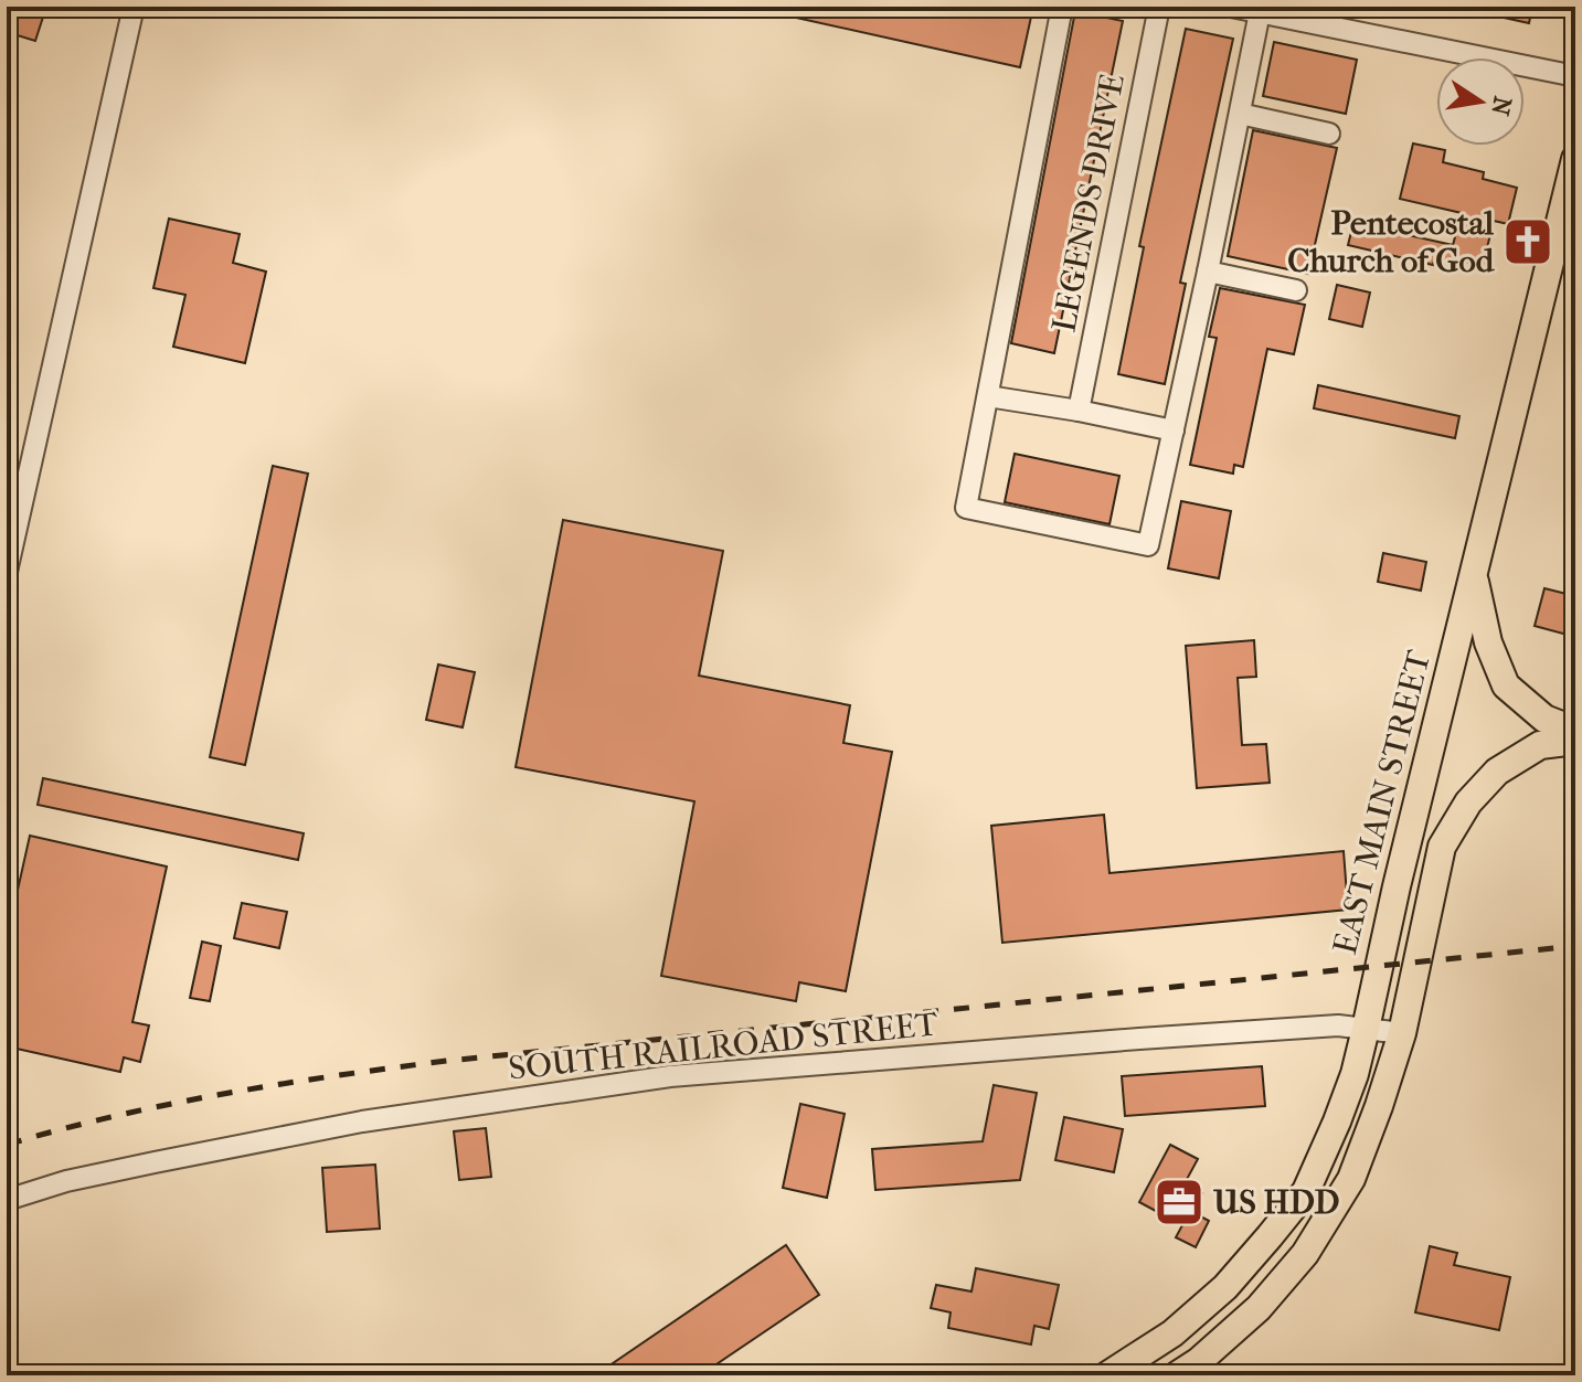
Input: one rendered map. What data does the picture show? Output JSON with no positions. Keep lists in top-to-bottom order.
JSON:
{
  "streets": {
    "main road": ["EAST MAIN STREET"],
    "street": ["LEGENDS DRIVE", "SOUTH RAILROAD STREET"]
  },
  "crossings": [
    ["EAST MAIN STREET", "SOUTH RAILROAD STREET"]
  ],
  "places": {
    "church": ["Pentecostal Church of God"],
    "office": ["US HDD"]
  },
  "north": "right"
}
